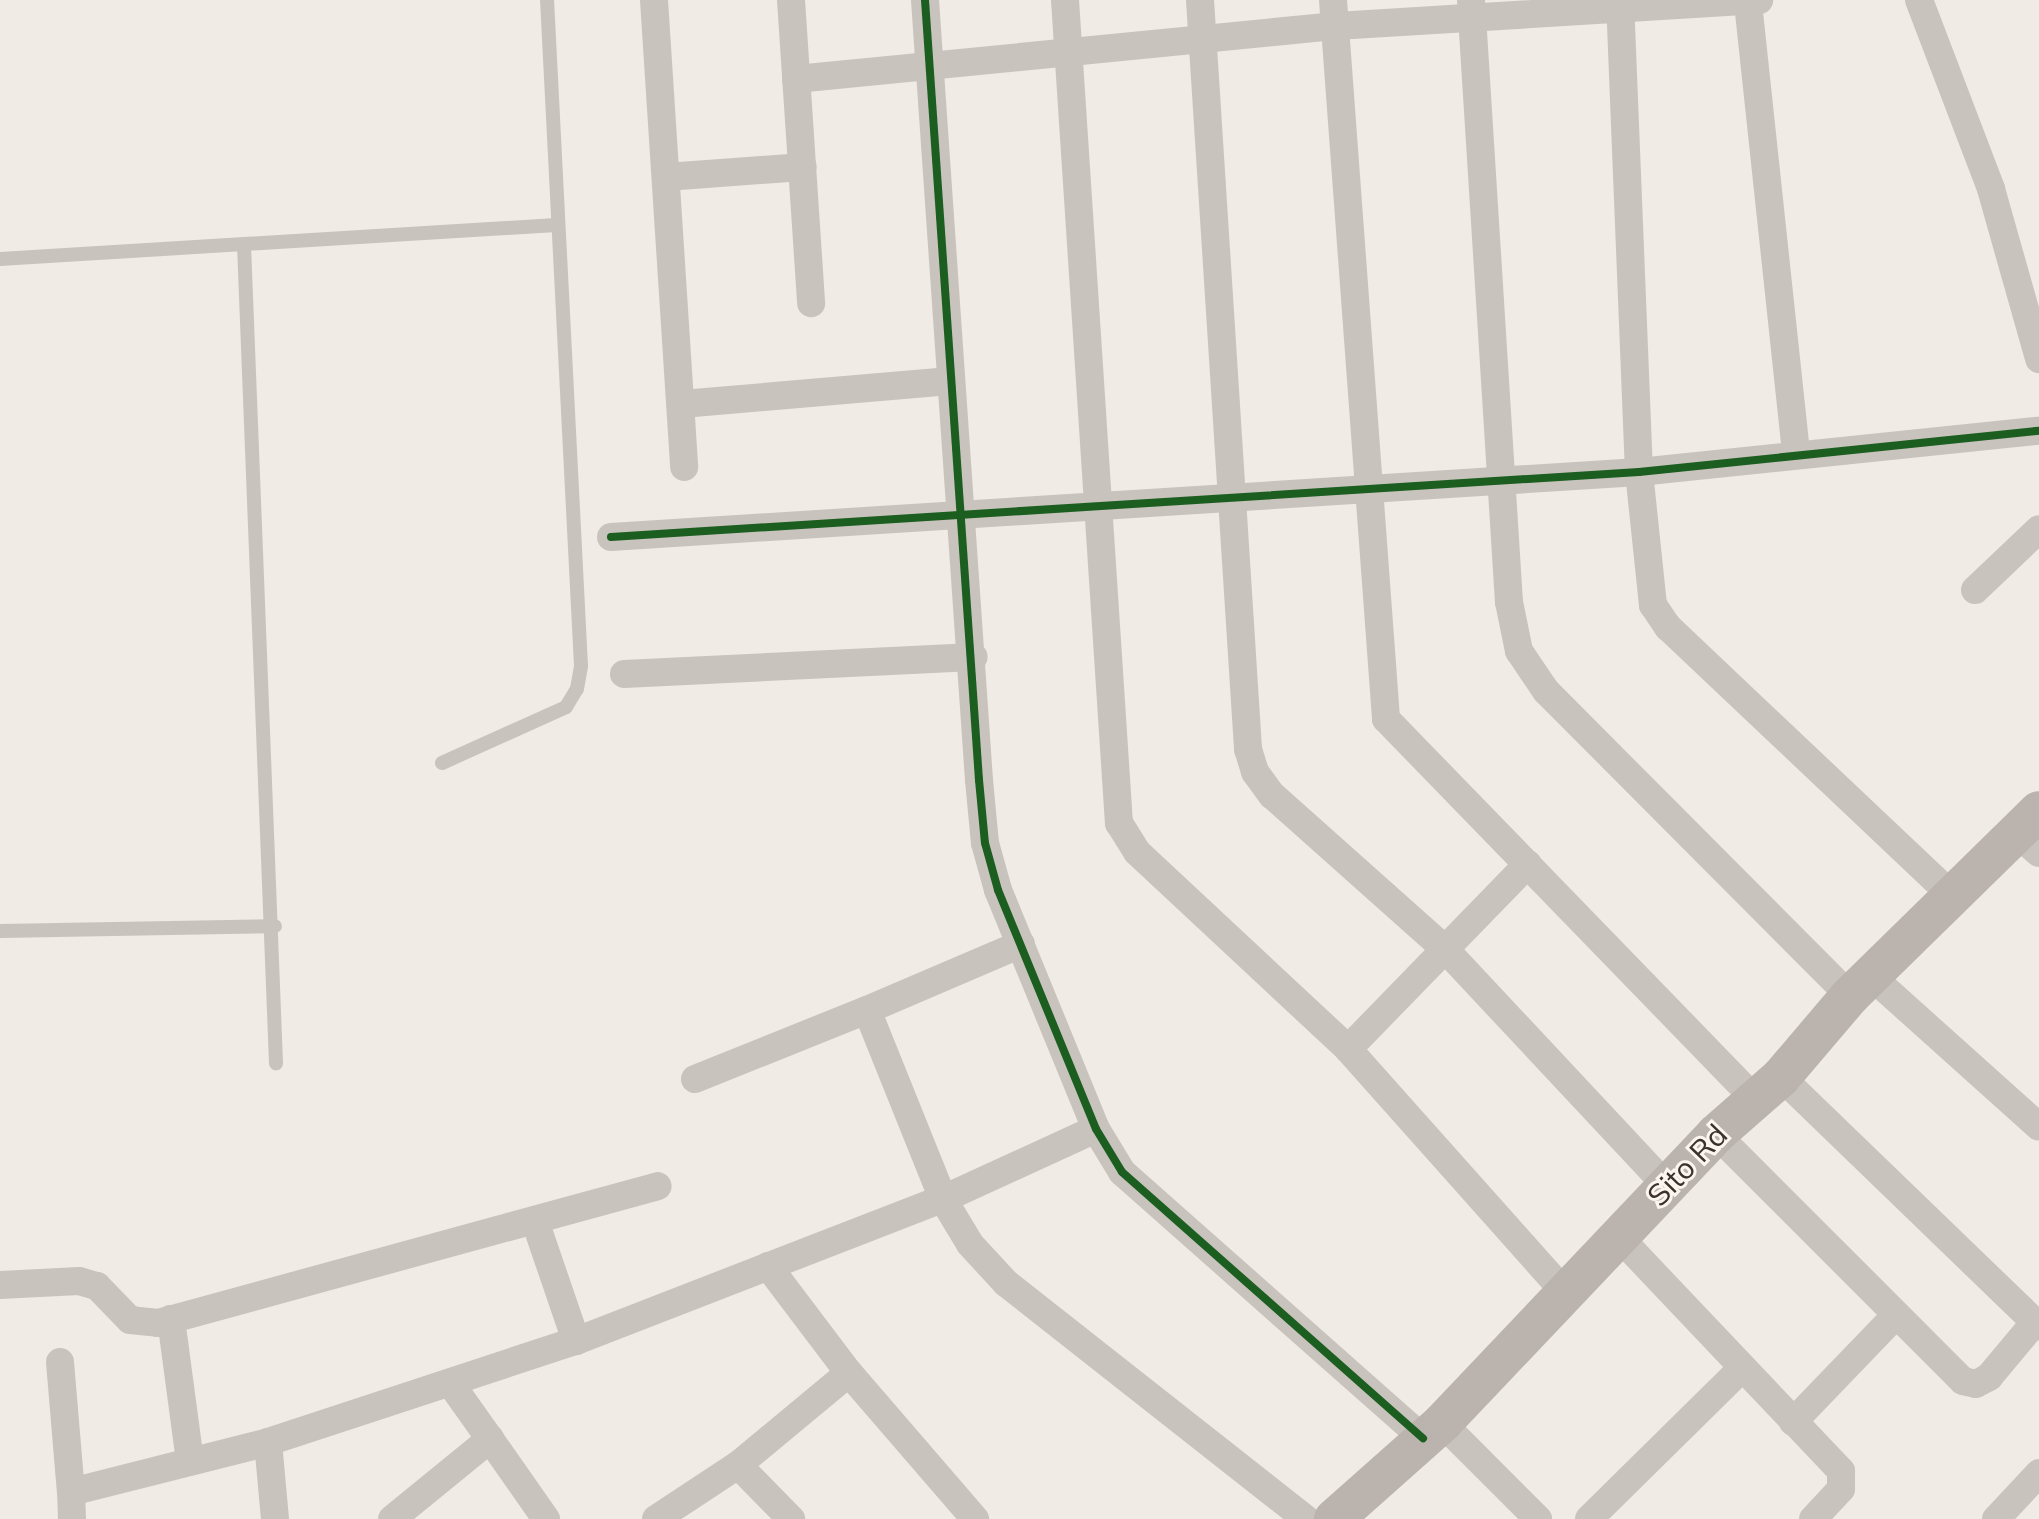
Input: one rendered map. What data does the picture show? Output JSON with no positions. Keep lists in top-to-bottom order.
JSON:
{
  "streets": {
    "main road": ["Sito Rd"]
  }
}
